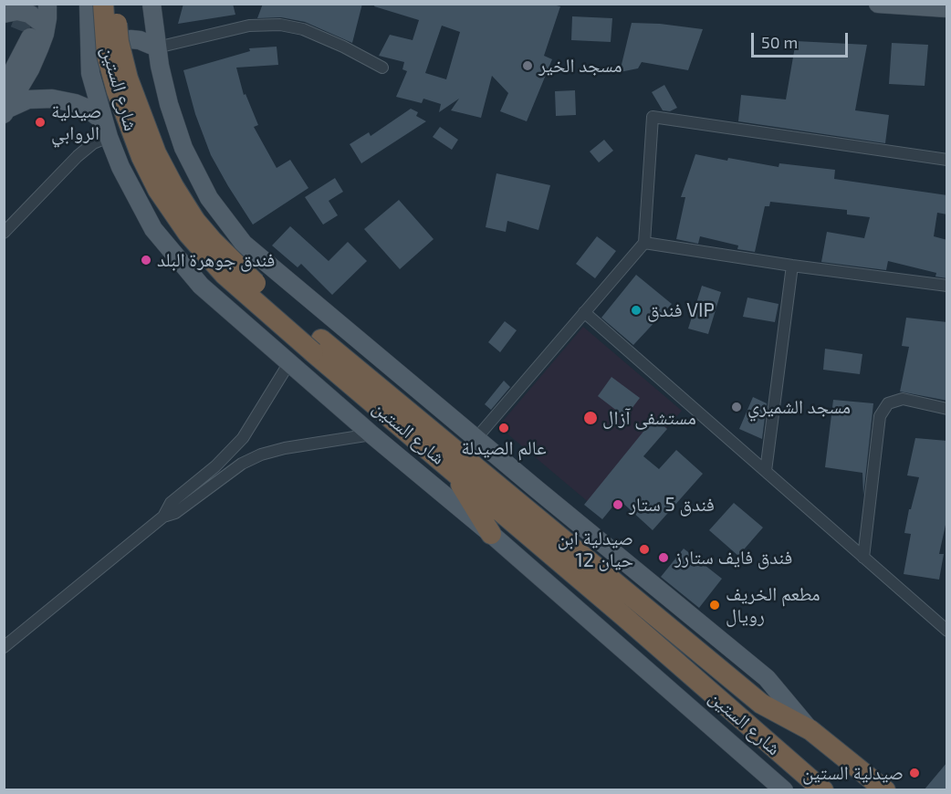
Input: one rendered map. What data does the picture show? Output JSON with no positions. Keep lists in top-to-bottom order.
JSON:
{
  "streets": {
    "highway": ["شارع الستين"]
  },
  "places": [
    "مسجد الخير",
    "صيدلية الروابي",
    "فندق جوهرة البلد",
    "فندق VIP",
    "مسجد الشميري",
    "مستشفى آزال",
    "عالم الصيدلة",
    "فندق 5 ستار",
    "صيدلية ابن حيان 12",
    "فندق فايف ستارز",
    "مطعم الخريف رويال",
    "صيدلية الستين"
  ],
  "scale_bar": "50 m"
}
